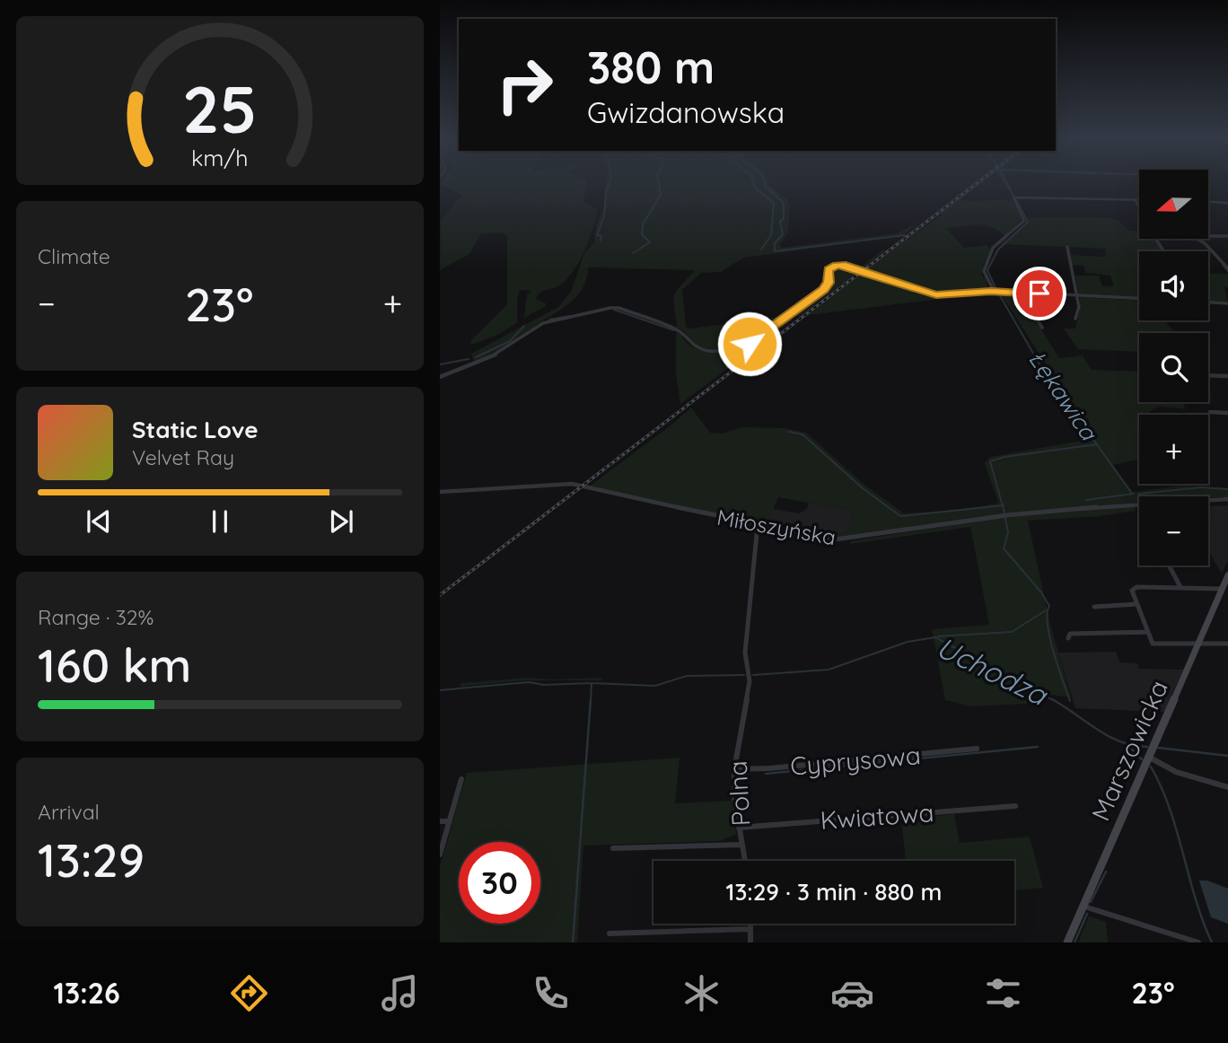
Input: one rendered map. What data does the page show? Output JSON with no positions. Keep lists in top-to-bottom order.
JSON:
{
  "streets": {
    "street": [
      "Miłoszyńska",
      "Marszowicka",
      "Cyprysowa",
      "Polna",
      "Kwiatowa"
    ]
  },
  "crossings": [
    ["Miłoszyńska", "Polna"],
    ["Cyprysowa", "Polna"],
    ["Polna", "Kwiatowa"]
  ],
  "water": ["Łękawica", "Uchodza"],
  "north": "left",
  "page": {
    "turn": ["380 m", "Gwizdanowska"],
    "map_buttons": ["+", "−"],
    "tile": [
      "Climate",
      ["Range · 32%", "160 km"],
      ["Arrival", "13:29"]
    ],
    "heat": ["−", "23°", "+"],
    "song": ["Static Love", "Velvet Ray"],
    "limit": "30",
    "trip": "13:29 · 3 min · 880 m",
    "tabs": ["13:26", "23°"],
    "gauge": ["25", "km/h"]
  }
}
